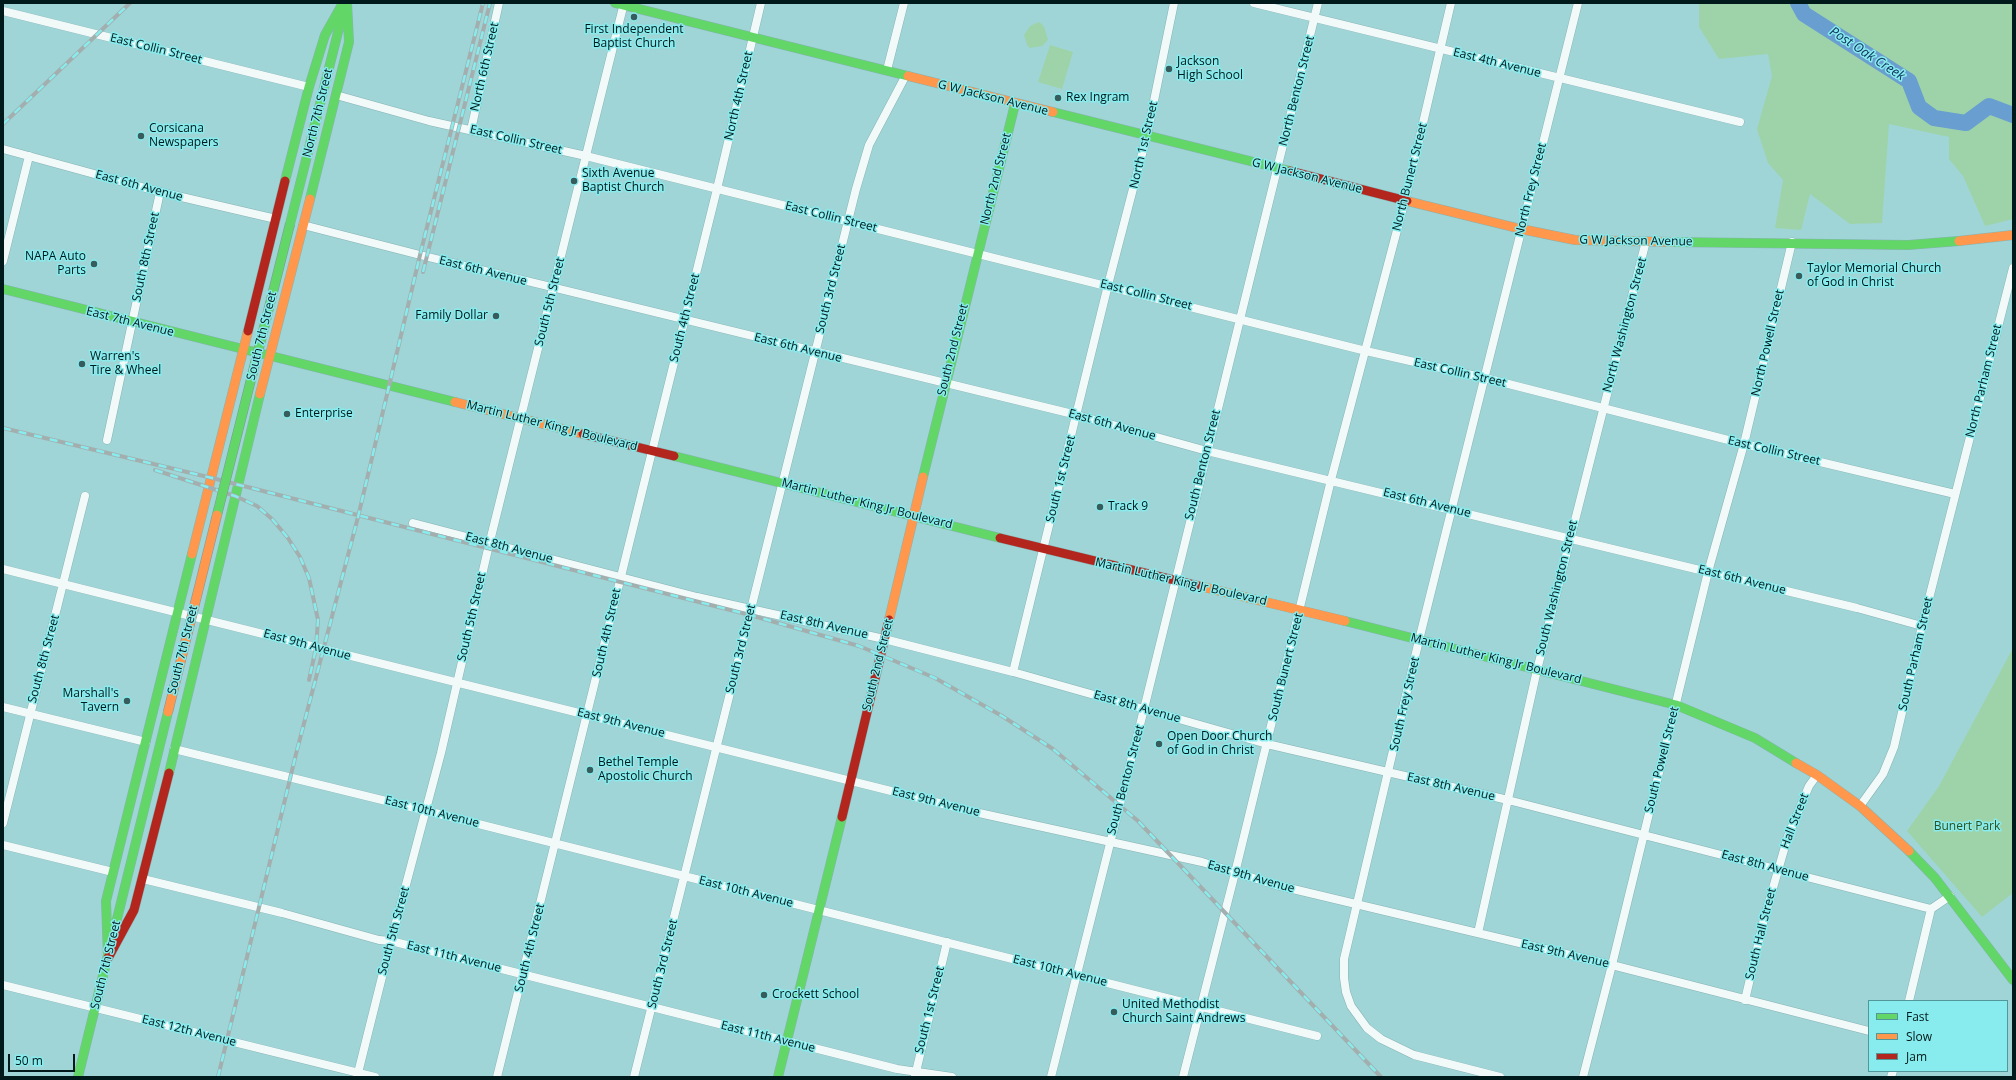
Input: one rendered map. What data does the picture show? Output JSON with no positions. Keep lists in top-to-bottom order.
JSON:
{
  "streets": {
    "main road": [
      "G W Jackson Avenue",
      "North 7th Street",
      "North 2nd Street",
      "East 7th Avenue",
      "South 7th Street",
      "South 2nd Street",
      "Martin Luther King Jr Boulevard"
    ],
    "street": [
      "East Collin Street",
      "East 4th Avenue",
      "North 6th Street",
      "North Benton Street",
      "North 4th Street",
      "North 1st Street",
      "North Bunert Street",
      "East 6th Avenue",
      "North Frey Street",
      "South 8th Street",
      "South 3rd Street",
      "South 5th Street",
      "South 4th Street",
      "North Washington Street",
      "North Powell Street",
      "North Parham Street",
      "South Benton Street",
      "South 1st Street",
      "East 8th Avenue",
      "South Washington Street",
      "East 9th Avenue",
      "South Parham Street",
      "South Bunert Street",
      "South Frey Street",
      "South Powell Street",
      "East 10th Avenue",
      "Hall Street",
      "South Hall Street",
      "East 11th Avenue",
      "East 12th Avenue"
    ]
  },
  "crossings": [
    ["East Collin Street", "North 6th Street"],
    ["East Collin Street", "North Benton Street"],
    ["East Collin Street", "North 4th Street"],
    ["East Collin Street", "North 1st Street"],
    ["East Collin Street", "North Bunert Street"],
    ["East Collin Street", "North 2nd Street"],
    ["East Collin Street", "North Frey Street"],
    ["East Collin Street", "South 3rd Street"],
    ["East Collin Street", "South 5th Street"],
    ["East Collin Street", "South 4th Street"],
    ["East Collin Street", "North Washington Street"],
    ["East Collin Street", "North Powell Street"],
    ["East Collin Street", "South 2nd Street"],
    ["East Collin Street", "North Parham Street"],
    ["East Collin Street", "South Benton Street"],
    ["East Collin Street", "South 1st Street"],
    ["East Collin Street", "South Washington Street"],
    ["East Collin Street", "South Parham Street"],
    ["East Collin Street", "South Bunert Street"],
    ["East Collin Street", "South Frey Street"],
    ["East Collin Street", "South Powell Street"],
    ["East 4th Avenue", "North Benton Street"],
    ["East 4th Avenue", "North Bunert Street"],
    ["East 4th Avenue", "North Frey Street"],
    ["North Benton Street", "G W Jackson Avenue"],
    ["North Benton Street", "South Benton Street"],
    ["North 4th Street", "G W Jackson Avenue"],
    ["North 4th Street", "South 4th Street"],
    ["G W Jackson Avenue", "North 1st Street"],
    ["G W Jackson Avenue", "North Bunert Street"],
    ["G W Jackson Avenue", "North 2nd Street"],
    ["G W Jackson Avenue", "North Frey Street"],
    ["G W Jackson Avenue", "South 3rd Street"],
    ["G W Jackson Avenue", "South 5th Street"],
    ["G W Jackson Avenue", "North Washington Street"],
    ["G W Jackson Avenue", "North Powell Street"],
    ["North 7th Street", "South 7th Street"],
    ["North 1st Street", "South 1st Street"],
    ["North Bunert Street", "South Bunert Street"],
    ["North 2nd Street", "South 2nd Street"],
    ["East 6th Avenue", "South 8th Street"],
    ["East 6th Avenue", "South 3rd Street"],
    ["East 6th Avenue", "South 5th Street"],
    ["East 6th Avenue", "South 4th Street"],
    ["East 6th Avenue", "South 2nd Street"],
    ["East 6th Avenue", "South Benton Street"],
    ["East 6th Avenue", "South 1st Street"],
    ["East 6th Avenue", "South Washington Street"],
    ["East 6th Avenue", "South Parham Street"],
    ["East 6th Avenue", "South Bunert Street"],
    ["East 6th Avenue", "South Frey Street"],
    ["East 6th Avenue", "South Powell Street"],
    ["North Frey Street", "South Frey Street"],
    ["South 8th Street", "East 7th Avenue"],
    ["South 8th Street", "East 9th Avenue"],
    ["South 3rd Street", "Martin Luther King Jr Boulevard"],
    ["South 3rd Street", "East 8th Avenue"],
    ["South 3rd Street", "East 9th Avenue"],
    ["South 3rd Street", "East 10th Avenue"],
    ["South 3rd Street", "East 11th Avenue"],
    ["South 5th Street", "Martin Luther King Jr Boulevard"],
    ["South 5th Street", "East 8th Avenue"],
    ["South 5th Street", "East 9th Avenue"],
    ["South 5th Street", "East 10th Avenue"],
    ["South 5th Street", "East 11th Avenue"],
    ["South 5th Street", "East 12th Avenue"],
    ["South 4th Street", "Martin Luther King Jr Boulevard"],
    ["South 4th Street", "East 8th Avenue"],
    ["South 4th Street", "East 9th Avenue"],
    ["South 4th Street", "East 10th Avenue"],
    ["South 4th Street", "East 11th Avenue"],
    ["East 7th Avenue", "Martin Luther King Jr Boulevard"],
    ["North Washington Street", "South Washington Street"],
    ["South 7th Street", "East 12th Avenue"],
    ["North Powell Street", "South Powell Street"],
    ["South 2nd Street", "Martin Luther King Jr Boulevard"],
    ["South 2nd Street", "East 8th Avenue"],
    ["South 2nd Street", "East 9th Avenue"],
    ["South 2nd Street", "East 10th Avenue"],
    ["South 2nd Street", "East 11th Avenue"],
    ["North Parham Street", "South Parham Street"],
    ["Martin Luther King Jr Boulevard", "South Benton Street"],
    ["Martin Luther King Jr Boulevard", "South 1st Street"],
    ["Martin Luther King Jr Boulevard", "South Washington Street"],
    ["Martin Luther King Jr Boulevard", "South Parham Street"],
    ["Martin Luther King Jr Boulevard", "South Bunert Street"],
    ["Martin Luther King Jr Boulevard", "South Frey Street"],
    ["Martin Luther King Jr Boulevard", "South Powell Street"],
    ["Martin Luther King Jr Boulevard", "Hall Street"],
    ["South Benton Street", "East 8th Avenue"],
    ["South Benton Street", "East 9th Avenue"],
    ["South Benton Street", "East 10th Avenue"],
    ["South 1st Street", "East 8th Avenue"],
    ["South 1st Street", "East 10th Avenue"],
    ["South 1st Street", "East 11th Avenue"],
    ["East 8th Avenue", "South Washington Street"],
    ["East 8th Avenue", "South Bunert Street"],
    ["East 8th Avenue", "South Frey Street"],
    ["East 8th Avenue", "South Powell Street"],
    ["East 8th Avenue", "Hall Street"],
    ["East 8th Avenue", "South Hall Street"],
    ["South Washington Street", "East 9th Avenue"],
    ["East 9th Avenue", "South Bunert Street"],
    ["East 9th Avenue", "South Frey Street"],
    ["East 9th Avenue", "South Powell Street"],
    ["East 9th Avenue", "South Hall Street"],
    ["South Bunert Street", "East 10th Avenue"],
    ["Hall Street", "South Hall Street"]
  ],
  "water": ["Post Oak Creek"],
  "parks": ["Bunert Park"],
  "places": [
    "First Independent Baptist Church",
    "Jackson High School",
    "Rex Ingram",
    "Corsicana Newspapers",
    "Sixth Avenue Baptist Church",
    "NAPA Auto Parts",
    "Taylor Memorial Church of God in Christ",
    "Family Dollar",
    "Warren's Tire & Wheel",
    "Enterprise",
    "Track 9",
    "Marshall's Tavern",
    "Open Door Church of God in Christ",
    "Bethel Temple Apostolic Church",
    "Crockett School",
    "United Methodist Church Saint Andrews"
  ],
  "legend": ["Fast", "Slow", "Jam"],
  "scale_bar": "50 m"
}
